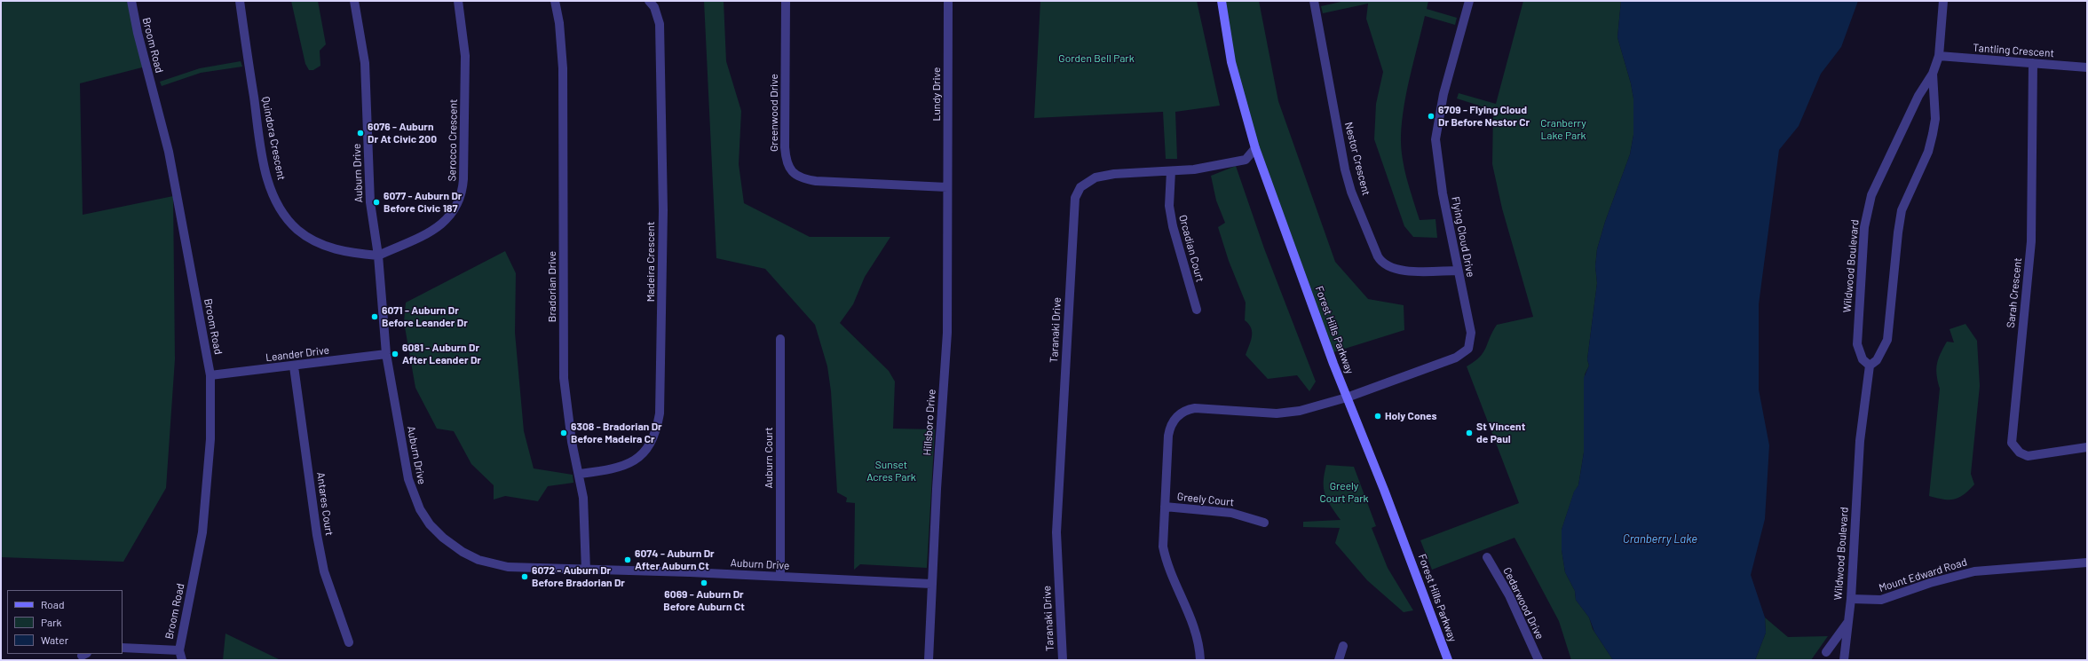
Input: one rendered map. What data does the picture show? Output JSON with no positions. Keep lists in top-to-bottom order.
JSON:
{
  "streets": {
    "main road": ["Forest Hills Parkway"],
    "street": [
      "Broom Road",
      "Tantling Crescent",
      "Lundy Drive",
      "Greenwood Drive",
      "Quindora Crescent",
      "Serocco Crescent",
      "Nestor Crescent",
      "Auburn Drive",
      "Flying Cloud Drive",
      "Orcadian Court",
      "Madeira Crescent",
      "Wildwood Boulevard",
      "Bradorian Drive",
      "Sarah Crescent",
      "Taranaki Drive",
      "Leander Drive",
      "Hillsboro Drive",
      "Auburn Court",
      "Greely Court",
      "Antares Court",
      "Mount Edward Road",
      "Cedarwood Drive"
    ]
  },
  "crossings": [
    ["Broom Road", "Leander Drive"],
    ["Tantling Crescent", "Wildwood Boulevard"],
    ["Tantling Crescent", "Sarah Crescent"],
    ["Lundy Drive", "Greenwood Drive"],
    ["Lundy Drive", "Hillsboro Drive"],
    ["Greenwood Drive", "Hillsboro Drive"],
    ["Quindora Crescent", "Serocco Crescent"],
    ["Quindora Crescent", "Auburn Drive"],
    ["Serocco Crescent", "Auburn Drive"],
    ["Nestor Crescent", "Flying Cloud Drive"],
    ["Auburn Drive", "Bradorian Drive"],
    ["Auburn Drive", "Leander Drive"],
    ["Auburn Drive", "Hillsboro Drive"],
    ["Auburn Drive", "Auburn Court"],
    ["Flying Cloud Drive", "Forest Hills Parkway"],
    ["Orcadian Court", "Taranaki Drive"],
    ["Madeira Crescent", "Bradorian Drive"],
    ["Wildwood Boulevard", "Mount Edward Road"],
    ["Taranaki Drive", "Forest Hills Parkway"],
    ["Leander Drive", "Antares Court"]
  ],
  "water": ["Cranberry Lake"],
  "parks": [
    "Gorden Bell Park",
    "Cranberry Lake Park",
    "Sunset Acres Park",
    "Greely Court Park"
  ],
  "places": [
    "6709 - Flying Cloud Dr Before Nestor Cr",
    "6076 - Auburn Dr At Civic 200",
    "6077 - Auburn Dr Before Civic 187",
    "6071 - Auburn Dr Before Leander Dr",
    "6081 - Auburn Dr After Leander Dr",
    "Holy Cones",
    "6308 - Bradorian Dr Before Madeira Cr",
    "St Vincent de Paul",
    "6074 - Auburn Dr After Auburn Ct",
    "6072 - Auburn Dr Before Bradorian Dr",
    "6069 - Auburn Dr Before Auburn Ct"
  ],
  "legend": ["Road", "Park", "Water"]
}
